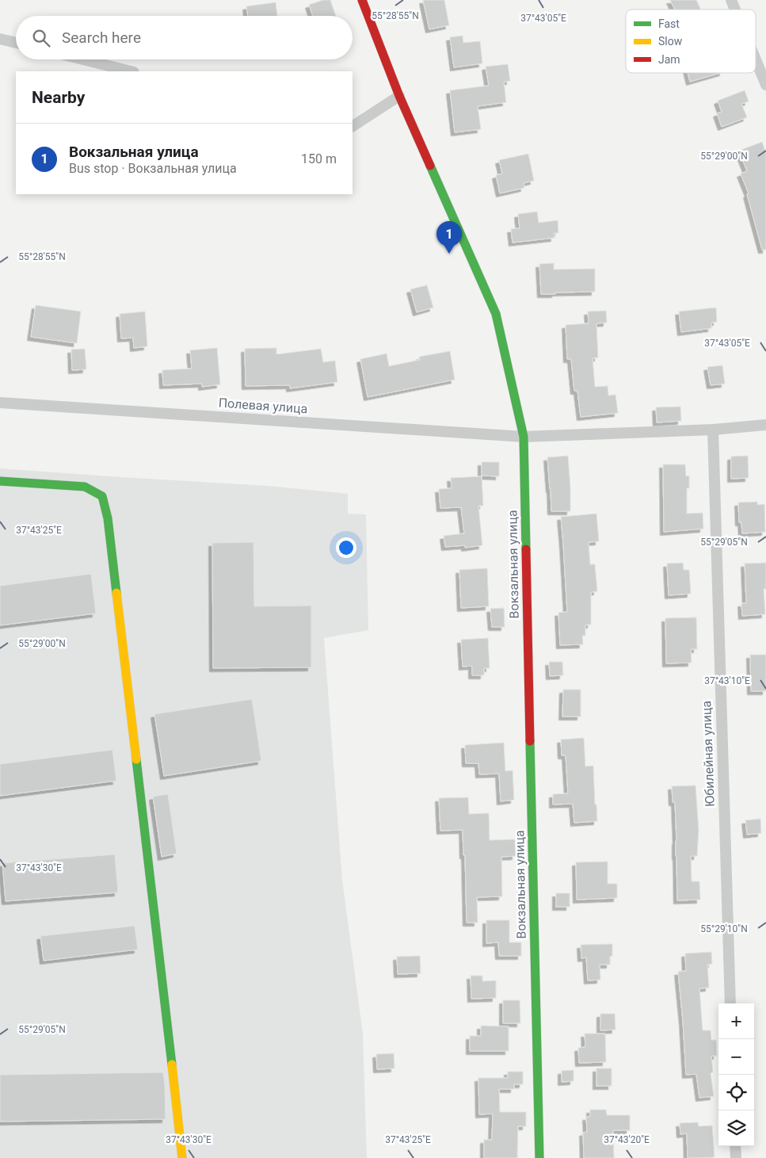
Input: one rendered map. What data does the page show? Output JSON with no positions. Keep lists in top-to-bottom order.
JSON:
{
  "streets": {
    "street": ["Полевая улица", "Вокзальная улица", "Юбилейная улица"]
  },
  "crossings": [
    ["Полевая улица", "Вокзальная улица"],
    ["Полевая улица", "Юбилейная улица"]
  ],
  "legend": ["Fast", "Slow", "Jam"],
  "page": {
    "search": "Search here",
    "heading": "Nearby",
    "list": [
      {
        "mark": "1",
        "name": "Вокзальная улица",
        "note": "Bus stop · Вокзальная улица",
        "value": "150 m"
      }
    ],
    "pins": "1",
    "map_buttons": ["+", "−"]
  },
  "coordinates": [
    "55°28'55\"N",
    "37°43'05\"E",
    "55°29'00\"N",
    "37°43'25\"E",
    "55°29'05\"N",
    "37°43'10\"E",
    "37°43'30\"E",
    "55°29'10\"N",
    "37°43'20\"E"
  ]
}
